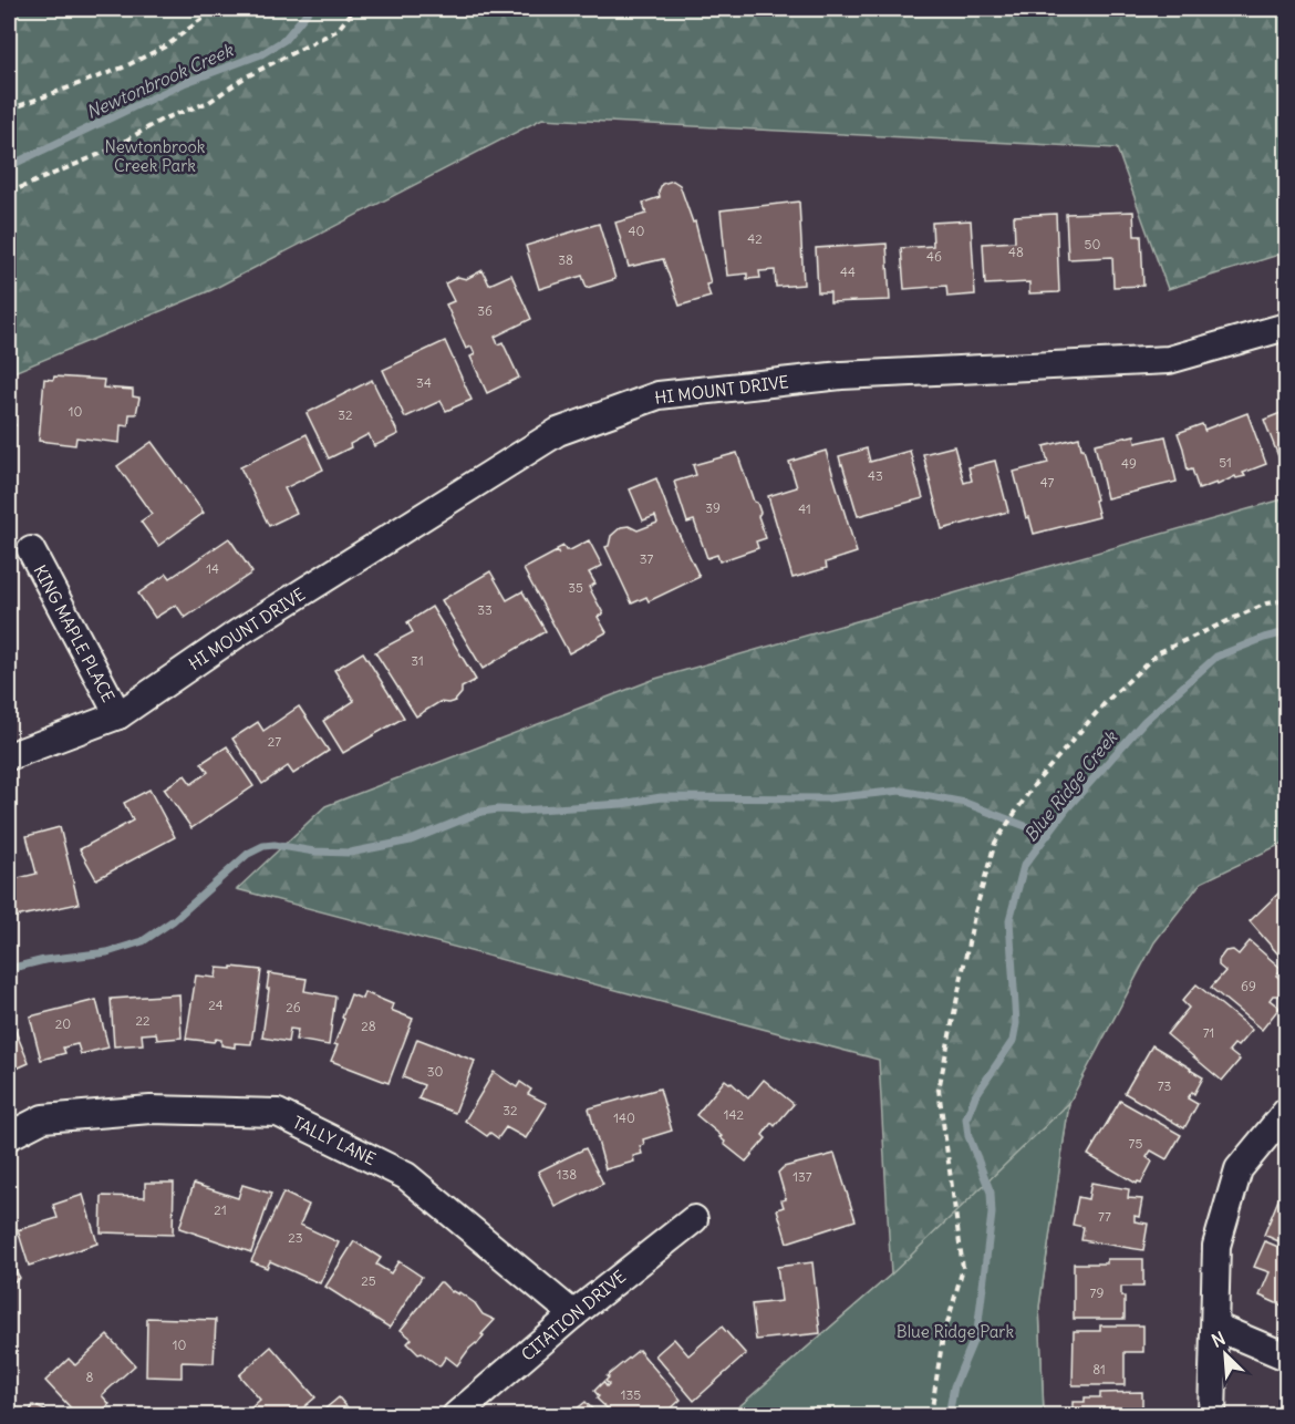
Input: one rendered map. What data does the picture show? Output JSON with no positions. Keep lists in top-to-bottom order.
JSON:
{
  "streets": {
    "street": [
      "HI MOUNT DRIVE",
      "KING MAPLE PLACE",
      "TALLY LANE",
      "CITATION DRIVE"
    ]
  },
  "crossings": [
    ["HI MOUNT DRIVE", "KING MAPLE PLACE"],
    ["TALLY LANE", "CITATION DRIVE"]
  ],
  "water": ["Newtonbrook Creek", "Blue Ridge Creek"],
  "parks": ["Newtonbrook Creek Park", "Blue Ridge Park"],
  "house_numbers": [
    "40",
    "42",
    "50",
    "48",
    "46",
    "38",
    "44",
    "36",
    "34",
    "10",
    "32",
    "51",
    "49",
    "43",
    "47",
    "39",
    "41",
    "37",
    "14",
    "35",
    "33",
    "31",
    "27",
    "69",
    "24",
    "26",
    "22",
    "20",
    "28",
    "71",
    "30",
    "73",
    "32",
    "142",
    "140",
    "75",
    "138",
    "137",
    "21",
    "77",
    "23",
    "25",
    "79",
    "10",
    "81",
    "8",
    "135"
  ],
  "north": "top left"
}
